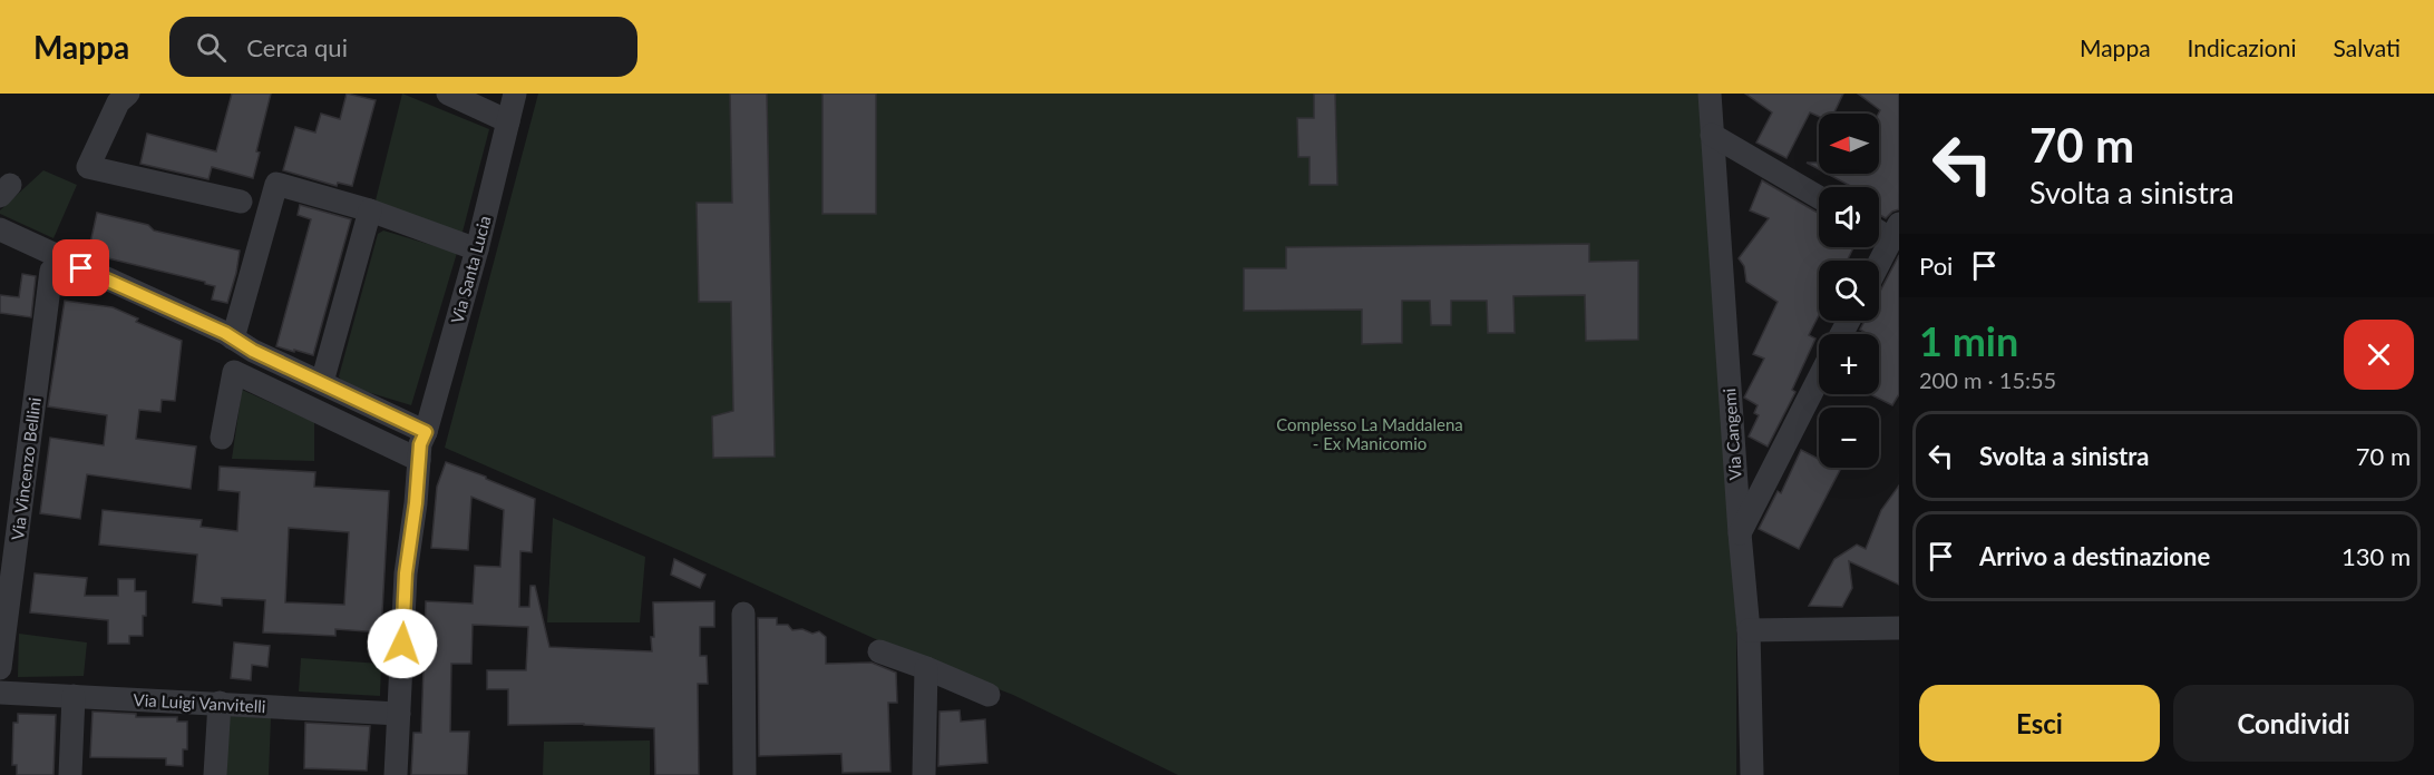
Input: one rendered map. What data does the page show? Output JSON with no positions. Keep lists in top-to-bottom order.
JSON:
{
  "streets": {
    "street": [
      "Via Santa Lucia",
      "Via Cangemi",
      "Via Vincenzo Bellini",
      "Via Luigi Vanvitelli"
    ]
  },
  "crossings": [
    ["Via Santa Lucia", "Via Luigi Vanvitelli"]
  ],
  "parks": ["Complesso La Maddalena - Ex Manicomio"],
  "north": "left",
  "page": {
    "header": "Mappa",
    "search": "Cerca qui",
    "nav": ["Mappa", "Indicazioni", "Salvati"],
    "turn": ["70 m", "Svolta a sinistra"],
    "map_buttons": ["+", "−"],
    "then": "Poi",
    "heading": ["1 min", "200 m · 15:55"],
    "list": [
      {
        "name": "Svolta a sinistra",
        "value": "70 m"
      },
      {
        "name": "Arrivo a destinazione",
        "value": "130 m"
      }
    ],
    "buttons": ["Esci", "Condividi"]
  }
}
